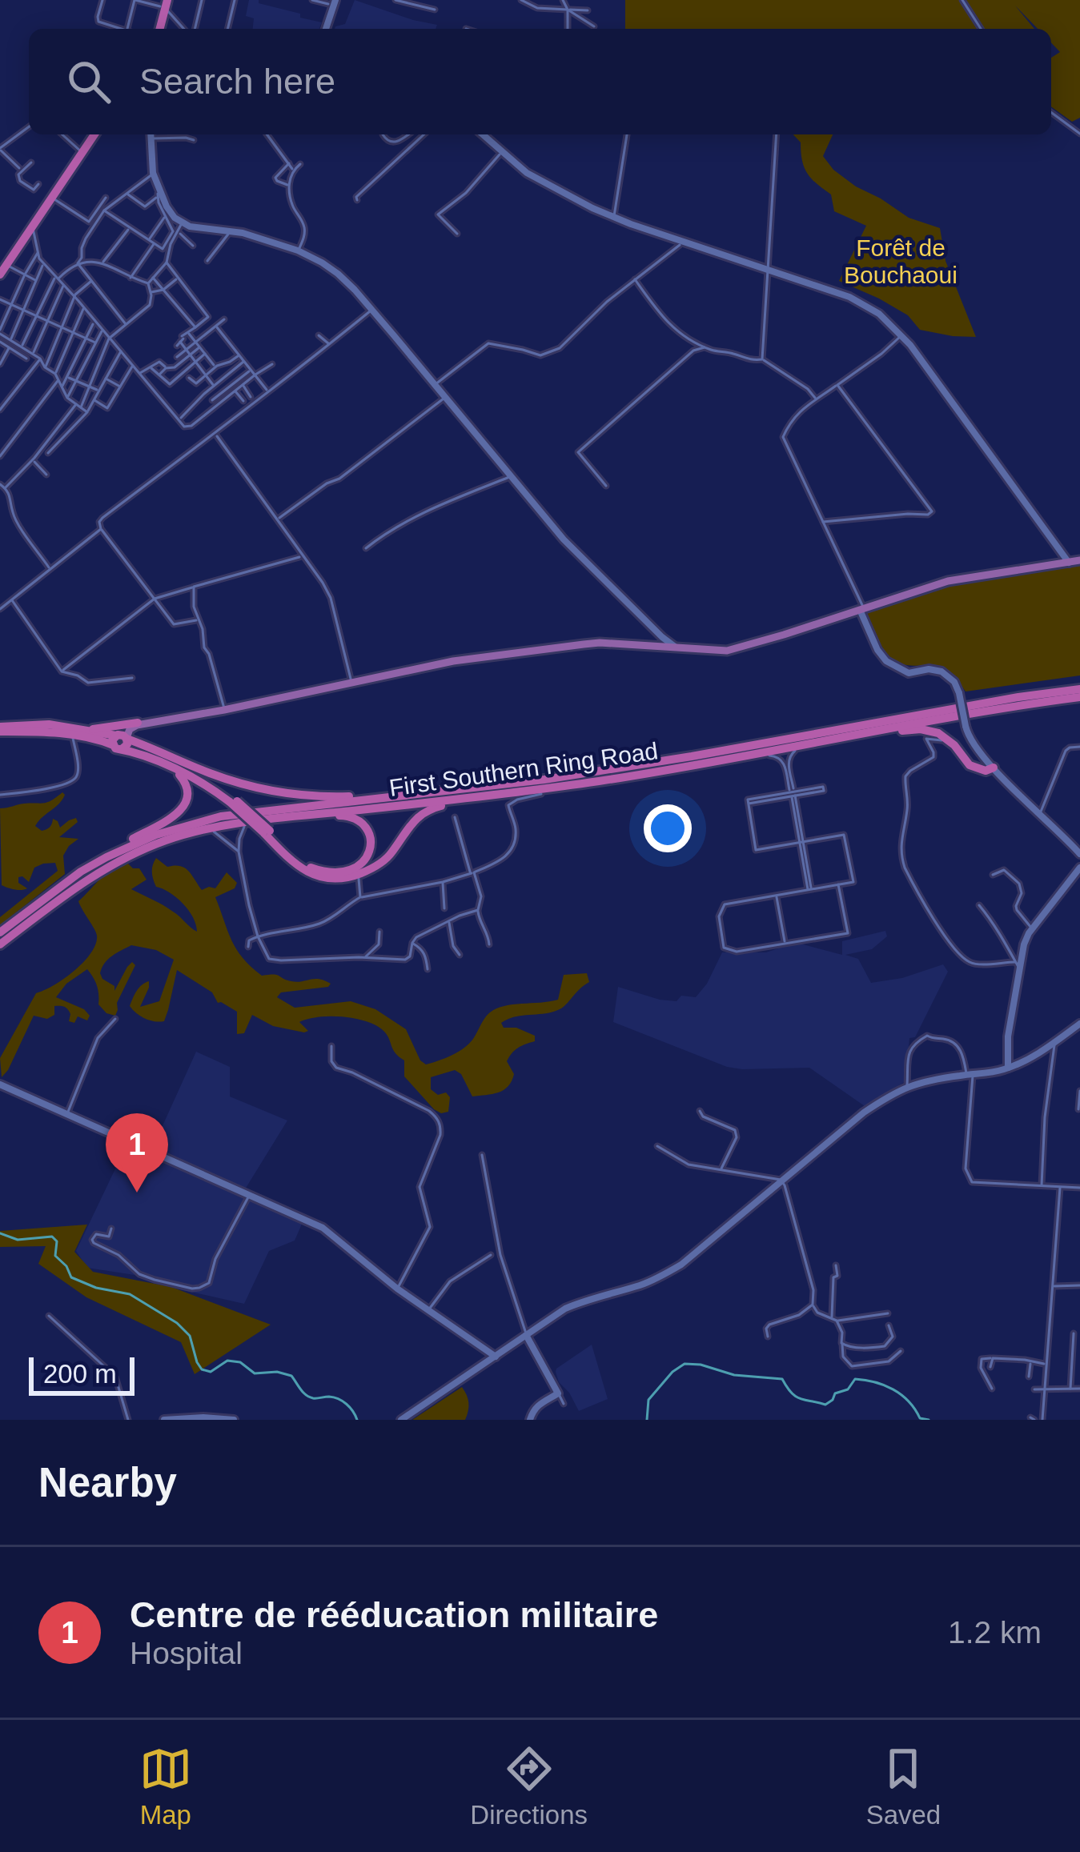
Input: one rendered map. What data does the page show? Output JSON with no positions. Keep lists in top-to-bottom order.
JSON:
{
  "streets": {
    "highway": ["First Southern Ring Road"]
  },
  "parks": ["Forêt de Bouchaoui"],
  "scale_bar": "200 m",
  "page": {
    "search": "Search here",
    "pins": "1",
    "scale": "200 m",
    "heading": "Nearby",
    "list": [
      {
        "mark": "1",
        "name": "Centre de rééducation militaire",
        "note": "Hospital",
        "value": "1.2 km"
      }
    ],
    "nav": ["Map", "Directions", "Saved"]
  }
}
